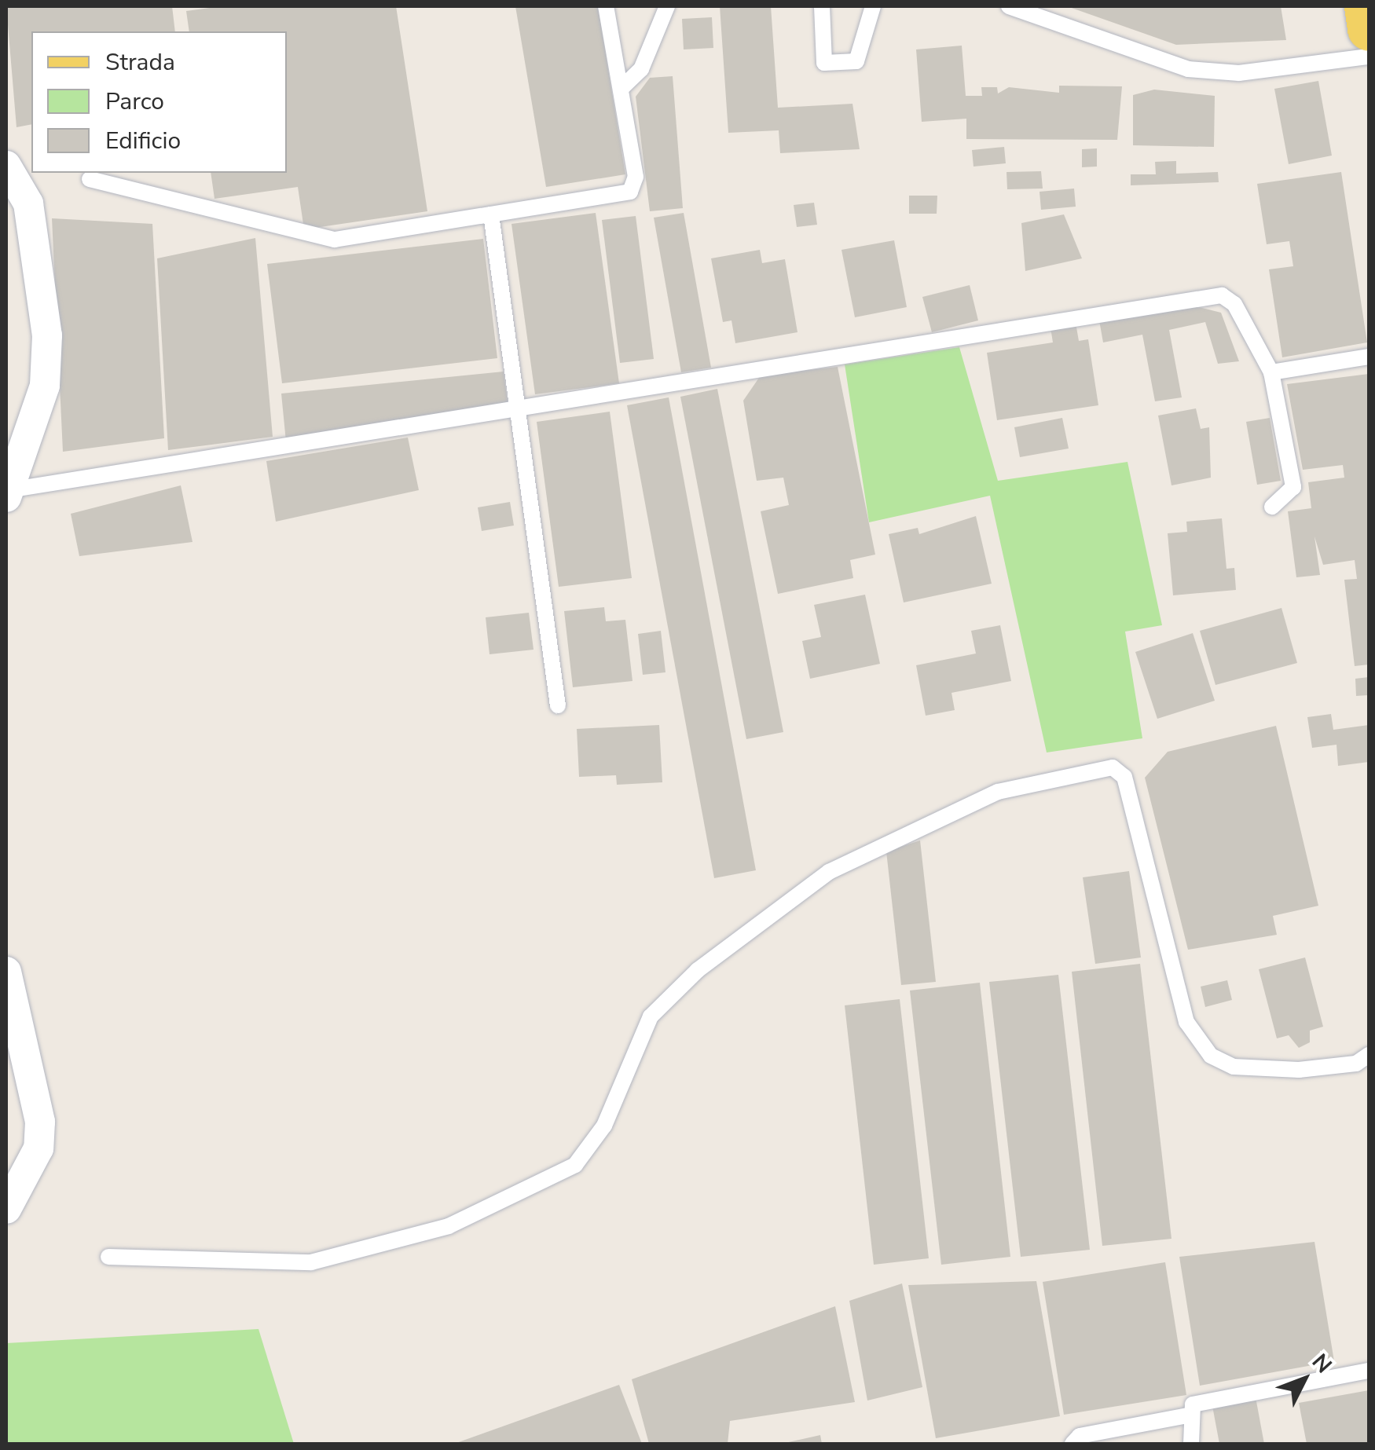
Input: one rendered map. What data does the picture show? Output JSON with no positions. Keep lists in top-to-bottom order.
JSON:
{
  "legend": ["Strada", "Parco", "Edificio"],
  "north": "top right"
}
